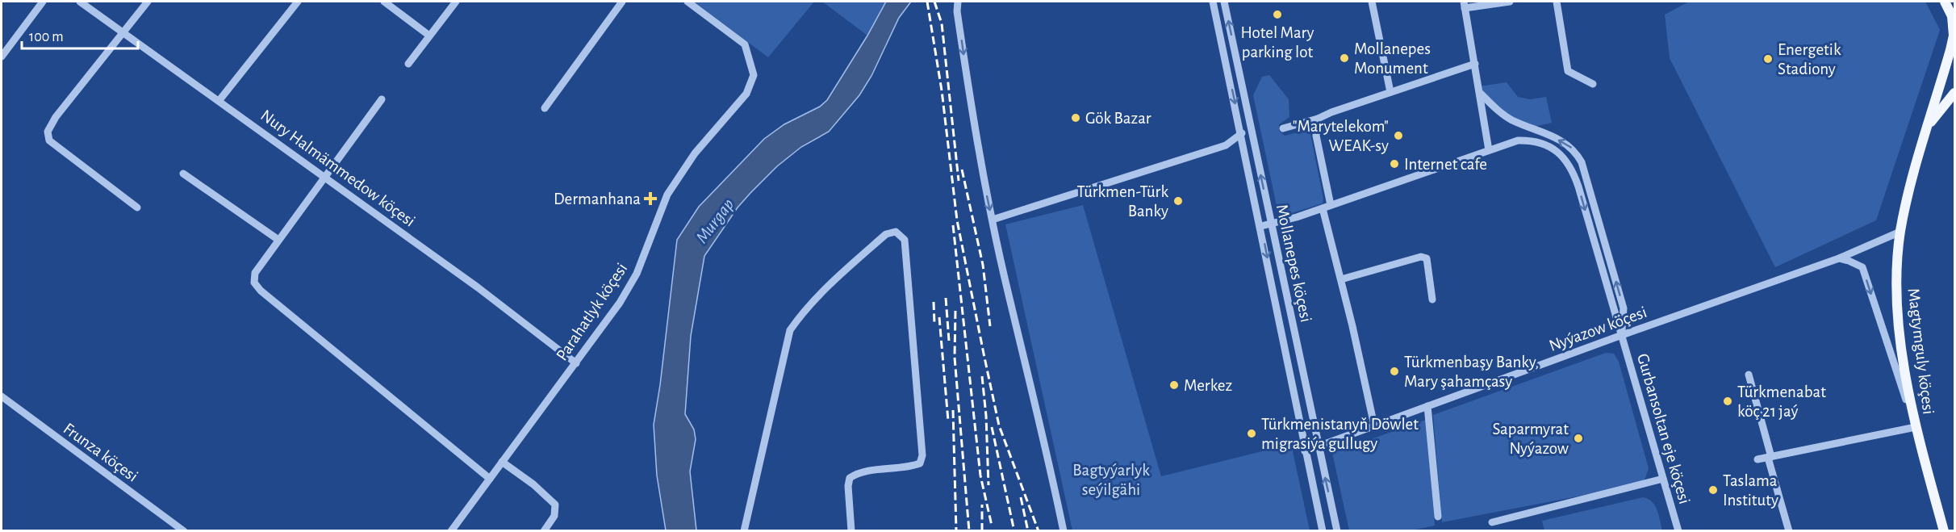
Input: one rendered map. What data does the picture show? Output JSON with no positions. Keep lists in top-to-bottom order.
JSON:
{
  "streets": {
    "main road": ["Magtymguly köçesi"],
    "street": [
      "Nury Halmämmedow köçesi",
      "Mollanepes köçesi",
      "Parahatlyk köçesi",
      "Nyýazow köçesi",
      "Gurbansoltan eje köçesi",
      "Frunza köçesi"
    ]
  },
  "crossings": [
    ["Nury Halmämmedow köçesi", "Parahatlyk köçesi"],
    ["Mollanepes köçesi", "Nyýazow köçesi"],
    ["Mollanepes köçesi", "Gurbansoltan eje köçesi"],
    ["Nyýazow köçesi", "Magtymguly köçesi"],
    ["Nyýazow köçesi", "Gurbansoltan eje köçesi"]
  ],
  "water": ["Murgap"],
  "parks": ["Bagtyýarlyk seýilgähi"],
  "places": {
    "other": [
      "Hotel Mary parking lot",
      "Mollanepes Monument",
      "Energetik Stadiony",
      "Gök Bazar",
      "\"Marytelekom\" WEAK-sy",
      "Internet cafe",
      "Türkmen-Türk Banky",
      "Türkmenbaşy Banky, Mary şahamçasy",
      "Merkez",
      "Türkmenabat köç 21 jaý",
      "Türkmenistanyň Döwlet migrasiýa gullugy",
      "Saparmyrat Nyýazow",
      "Taslama Instituty"
    ],
    "health": ["Dermanhana"]
  },
  "scale_bar": "100 m"
}
